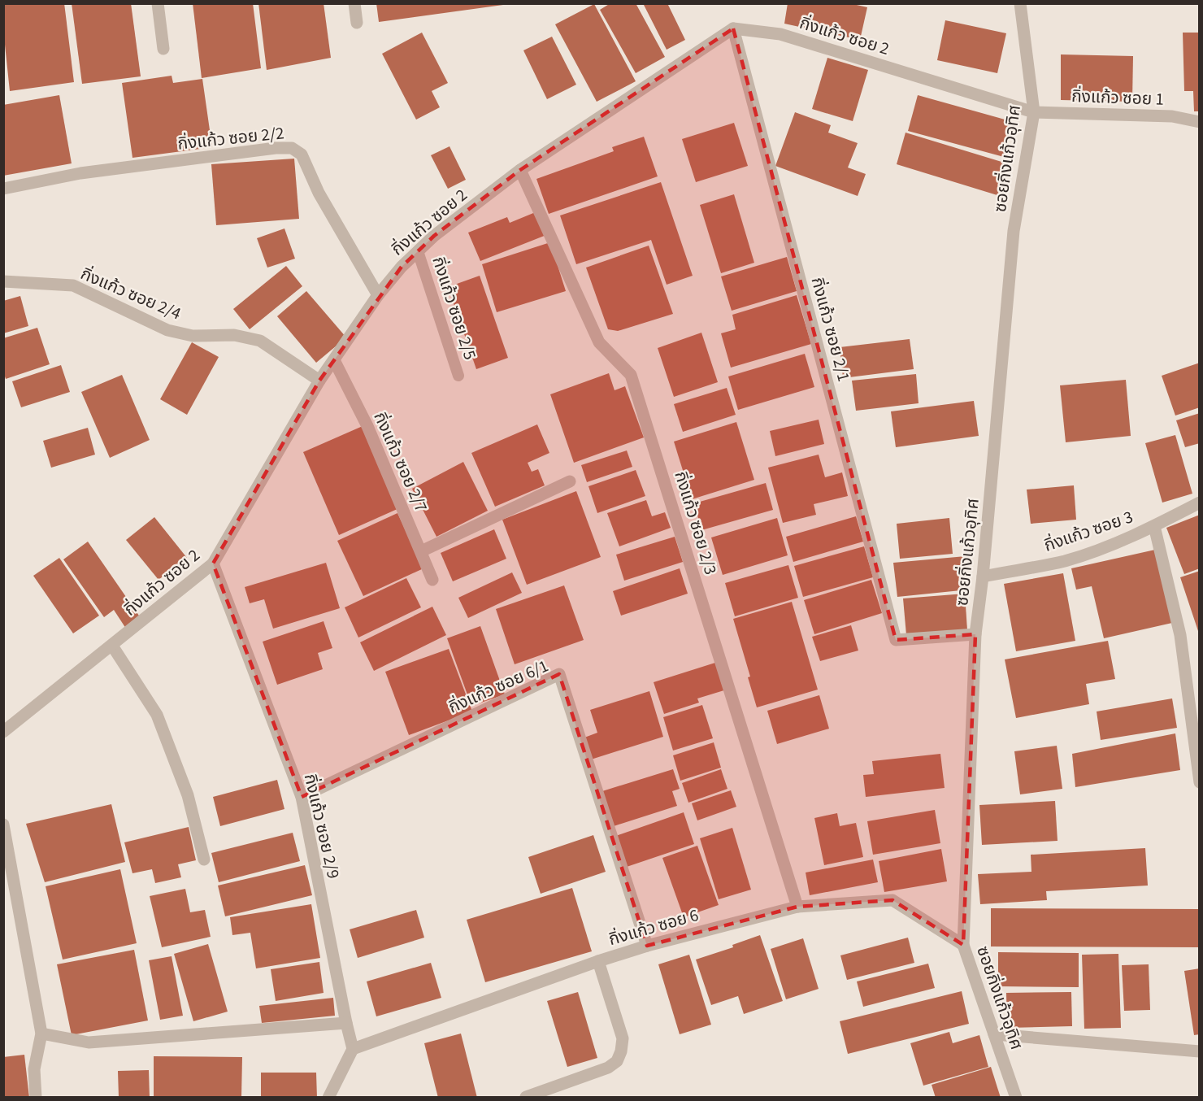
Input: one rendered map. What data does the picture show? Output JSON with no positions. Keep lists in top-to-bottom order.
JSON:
{
  "streets": {
    "street": [
      "กิ่งแก้ว ซอย 2",
      "กิ่งแก้ว ซอย 1",
      "กิ่งแก้ว ซอย 2/2",
      "ซอยกิ่งแก้วอุทิศ",
      "กิ่งแก้ว ซอย 2/4",
      "กิ่งแก้ว ซอย 2/1",
      "กิ่งแก้ว ซอย 2/7",
      "กิ่งแก้ว ซอย 2/3",
      "กิ่งแก้ว ซอย 3",
      "กิ่งแก้ว ซอย 6/1",
      "กิ่งแก้ว ซอย 2/9",
      "กิ่งแก้ว ซอย 6"
    ],
    "lane": ["กิ่งแก้ว ซอย 2/5"]
  },
  "crossings": [
    ["กิ่งแก้ว ซอย 2", "กิ่งแก้ว ซอย 1"],
    ["กิ่งแก้ว ซอย 2", "กิ่งแก้ว ซอย 2/2"],
    ["กิ่งแก้ว ซอย 2", "ซอยกิ่งแก้วอุทิศ"],
    ["กิ่งแก้ว ซอย 2", "กิ่งแก้ว ซอย 2/4"],
    ["กิ่งแก้ว ซอย 2", "กิ่งแก้ว ซอย 2/5"],
    ["กิ่งแก้ว ซอย 2", "กิ่งแก้ว ซอย 2/1"],
    ["กิ่งแก้ว ซอย 2", "กิ่งแก้ว ซอย 2/7"],
    ["กิ่งแก้ว ซอย 2", "กิ่งแก้ว ซอย 2/3"],
    ["กิ่งแก้ว ซอย 2", "กิ่งแก้ว ซอย 2/9"],
    ["กิ่งแก้ว ซอย 1", "ซอยกิ่งแก้วอุทิศ"],
    ["ซอยกิ่งแก้วอุทิศ", "กิ่งแก้ว ซอย 2/1"],
    ["ซอยกิ่งแก้วอุทิศ", "กิ่งแก้ว ซอย 3"],
    ["ซอยกิ่งแก้วอุทิศ", "กิ่งแก้ว ซอย 6"],
    ["กิ่งแก้ว ซอย 2/3", "กิ่งแก้ว ซอย 6"],
    ["กิ่งแก้ว ซอย 6/1", "กิ่งแก้ว ซอย 2/9"],
    ["กิ่งแก้ว ซอย 6/1", "กิ่งแก้ว ซอย 6"],
    ["กิ่งแก้ว ซอย 2/9", "กิ่งแก้ว ซอย 6"]
  ]
}
